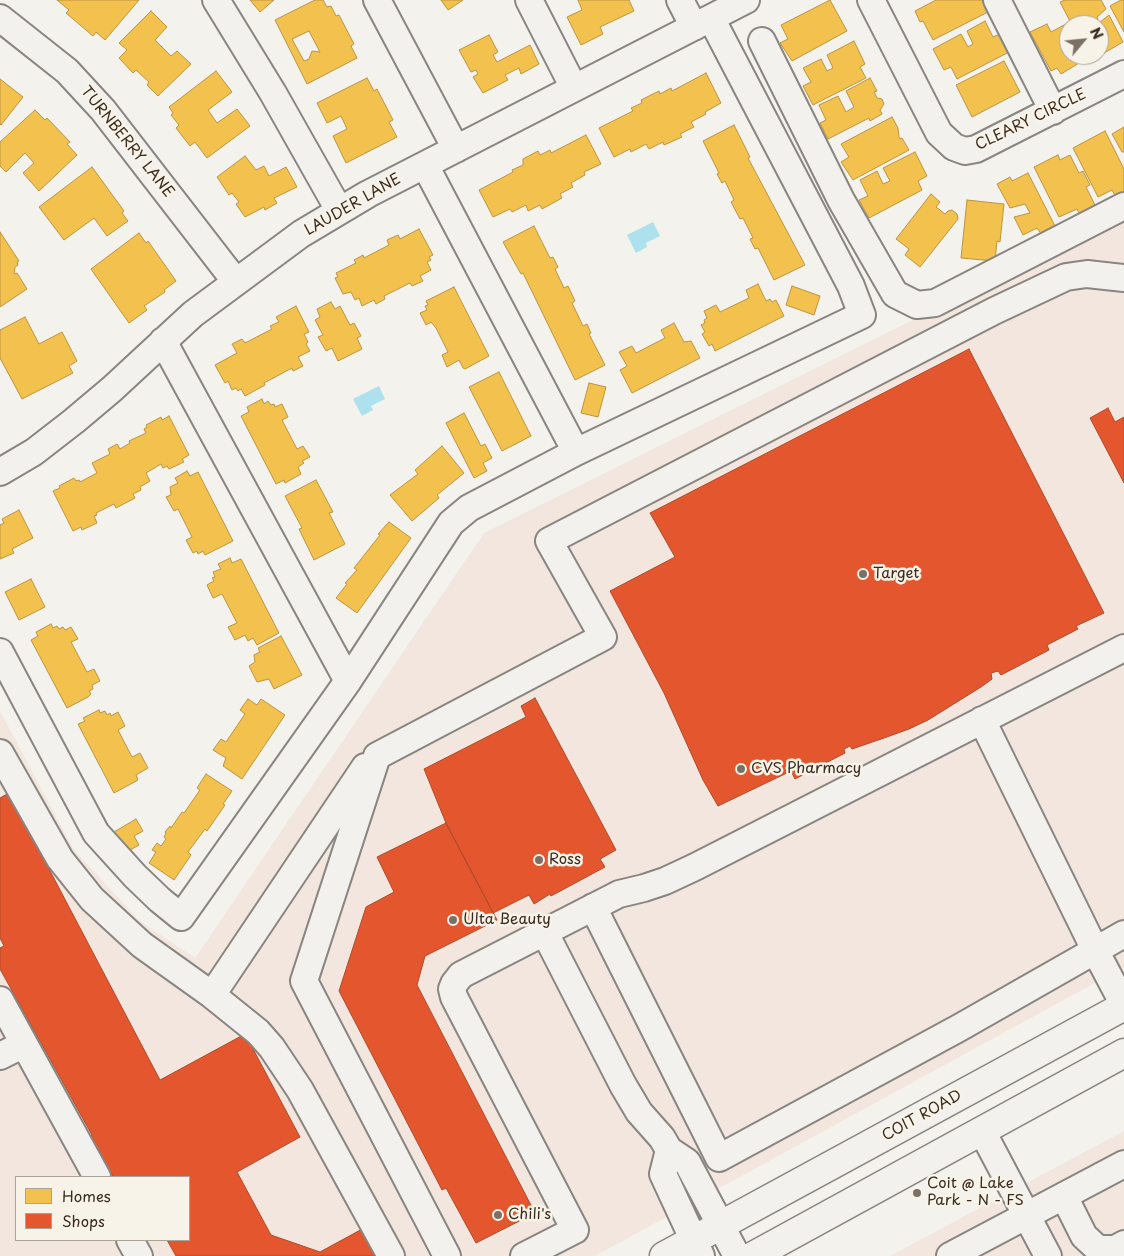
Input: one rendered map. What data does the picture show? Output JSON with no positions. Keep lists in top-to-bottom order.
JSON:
{
  "streets": {
    "main road": ["COIT ROAD"],
    "street": ["CLEARY CIRCLE", "TURNBERRY LANE", "LAUDER LANE"]
  },
  "crossings": [
    ["TURNBERRY LANE", "LAUDER LANE"]
  ],
  "places": [
    "Target",
    "CVS Pharmacy",
    "Ross",
    "Ulta Beauty",
    "Coit @ Lake Park - N - FS",
    "Chili's"
  ],
  "legend": ["Homes", "Shops"],
  "north": "top right"
}
